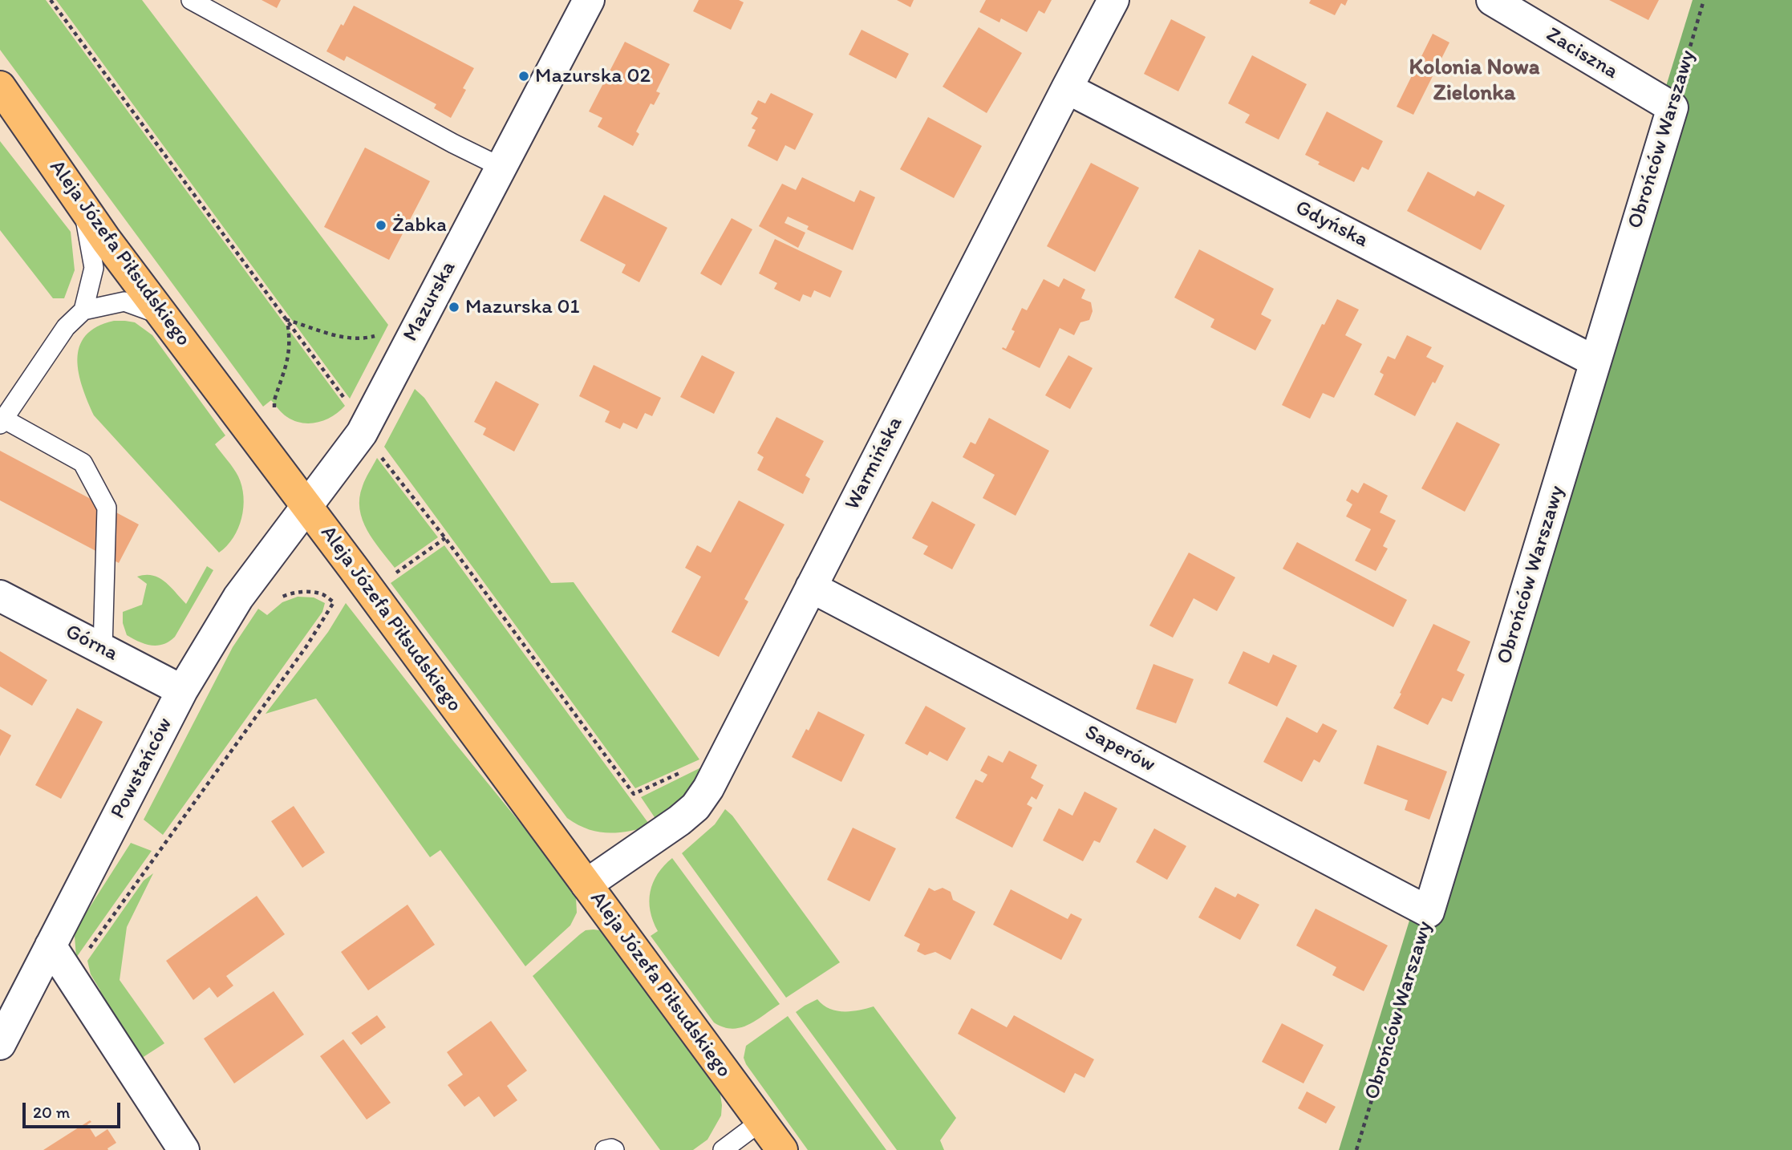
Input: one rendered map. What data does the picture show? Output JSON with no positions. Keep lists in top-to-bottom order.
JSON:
{
  "streets": {
    "main road": ["Aleja Józefa Piłsudskiego"],
    "street": [
      "Zaciszna",
      "Obrońców Warszawy",
      "Gdyńska",
      "Mazurska",
      "Warmińska",
      "Górna",
      "Saperów",
      "Powstańców"
    ]
  },
  "crossings": [
    ["Zaciszna", "Obrońców Warszawy"],
    ["Obrońców Warszawy", "Gdyńska"],
    ["Obrońców Warszawy", "Saperów"],
    ["Gdyńska", "Warmińska"],
    ["Aleja Józefa Piłsudskiego", "Mazurska"],
    ["Aleja Józefa Piłsudskiego", "Warmińska"],
    ["Aleja Józefa Piłsudskiego", "Powstańców"],
    ["Mazurska", "Powstańców"],
    ["Warmińska", "Saperów"],
    ["Górna", "Powstańców"]
  ],
  "districts": ["Kolonia Nowa Zielonka"],
  "places": ["Mazurska 02", "Żabka", "Mazurska 01"],
  "scale_bar": "20 m"
}
